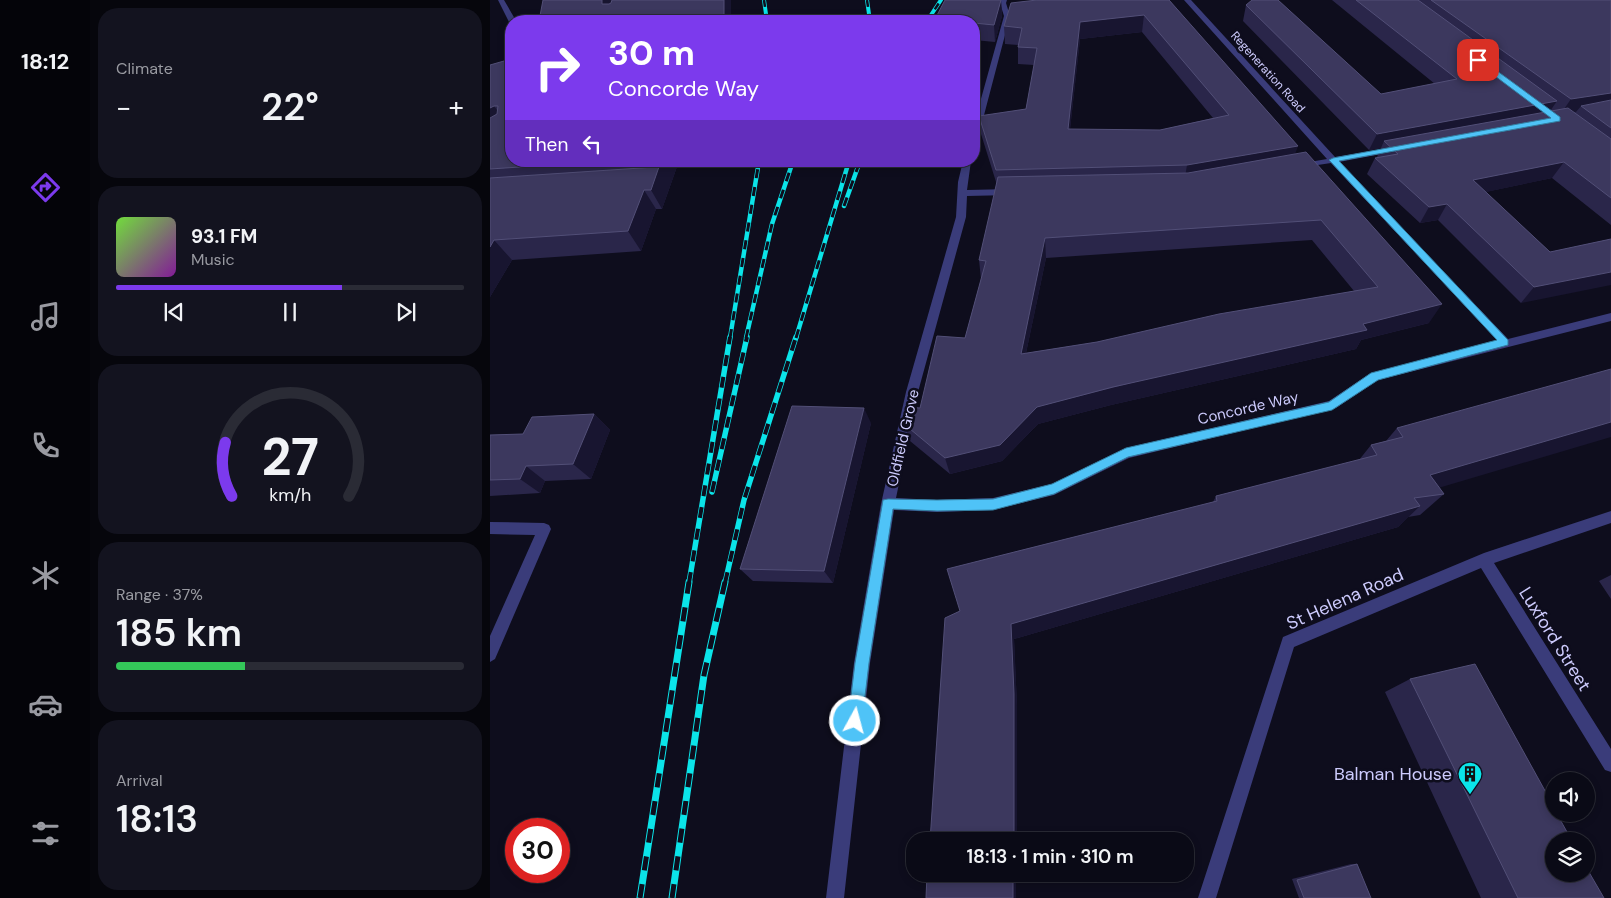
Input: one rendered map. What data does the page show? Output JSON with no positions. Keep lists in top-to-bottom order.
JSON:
{
  "streets": {
    "street": [
      "Regeneration Road",
      "Concorde Way",
      "Oldfield Grove",
      "St Helena Road",
      "Luxford Street"
    ]
  },
  "crossings": [
    ["Regeneration Road", "Concorde Way"],
    ["Concorde Way", "Oldfield Grove"],
    ["St Helena Road", "Luxford Street"]
  ],
  "places": {
    "building": ["Balman House"]
  },
  "page": {
    "tabs": "18:12",
    "tile": [
      "Climate",
      ["Range · 37%", "185 km"],
      ["Arrival", "18:13"]
    ],
    "turn": ["30 m", "Concorde Way"],
    "heat": ["−", "22°", "+"],
    "then": "Then",
    "song": ["93.1 FM", "Music"],
    "limit": "30",
    "trip": "18:13 · 1 min · 310 m",
    "gauge": ["27", "km/h"]
  }
}
